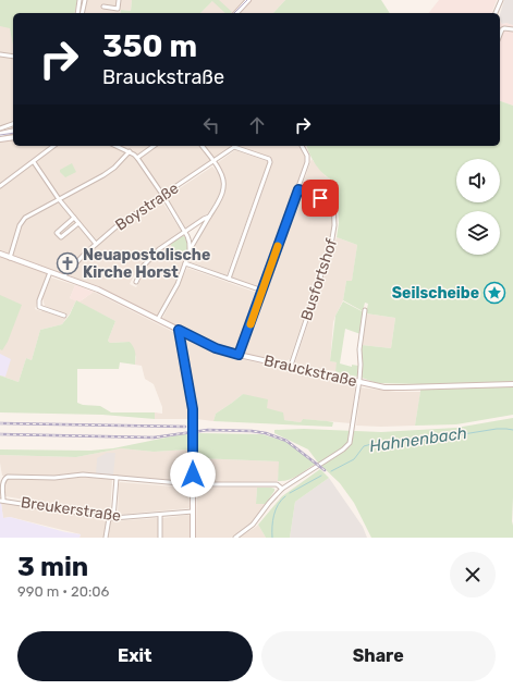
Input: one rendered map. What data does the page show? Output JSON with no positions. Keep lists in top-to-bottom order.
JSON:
{
  "streets": {
    "main road": ["Brauckstraße"],
    "street": ["Boystraße", "Busfortshof", "Breukerstraße"]
  },
  "crossings": [
    ["Boystraße", "Brauckstraße"],
    ["Busfortshof", "Brauckstraße"]
  ],
  "water": ["Hahnenbach"],
  "places": {
    "church": ["Neuapostolische Kirche Horst"],
    "place": ["Seilscheibe"]
  },
  "page": {
    "turn": ["350 m", "Brauckstraße"],
    "heading": ["3 min", "990 m · 20:06"],
    "buttons": ["Exit", "Share"]
  }
}
